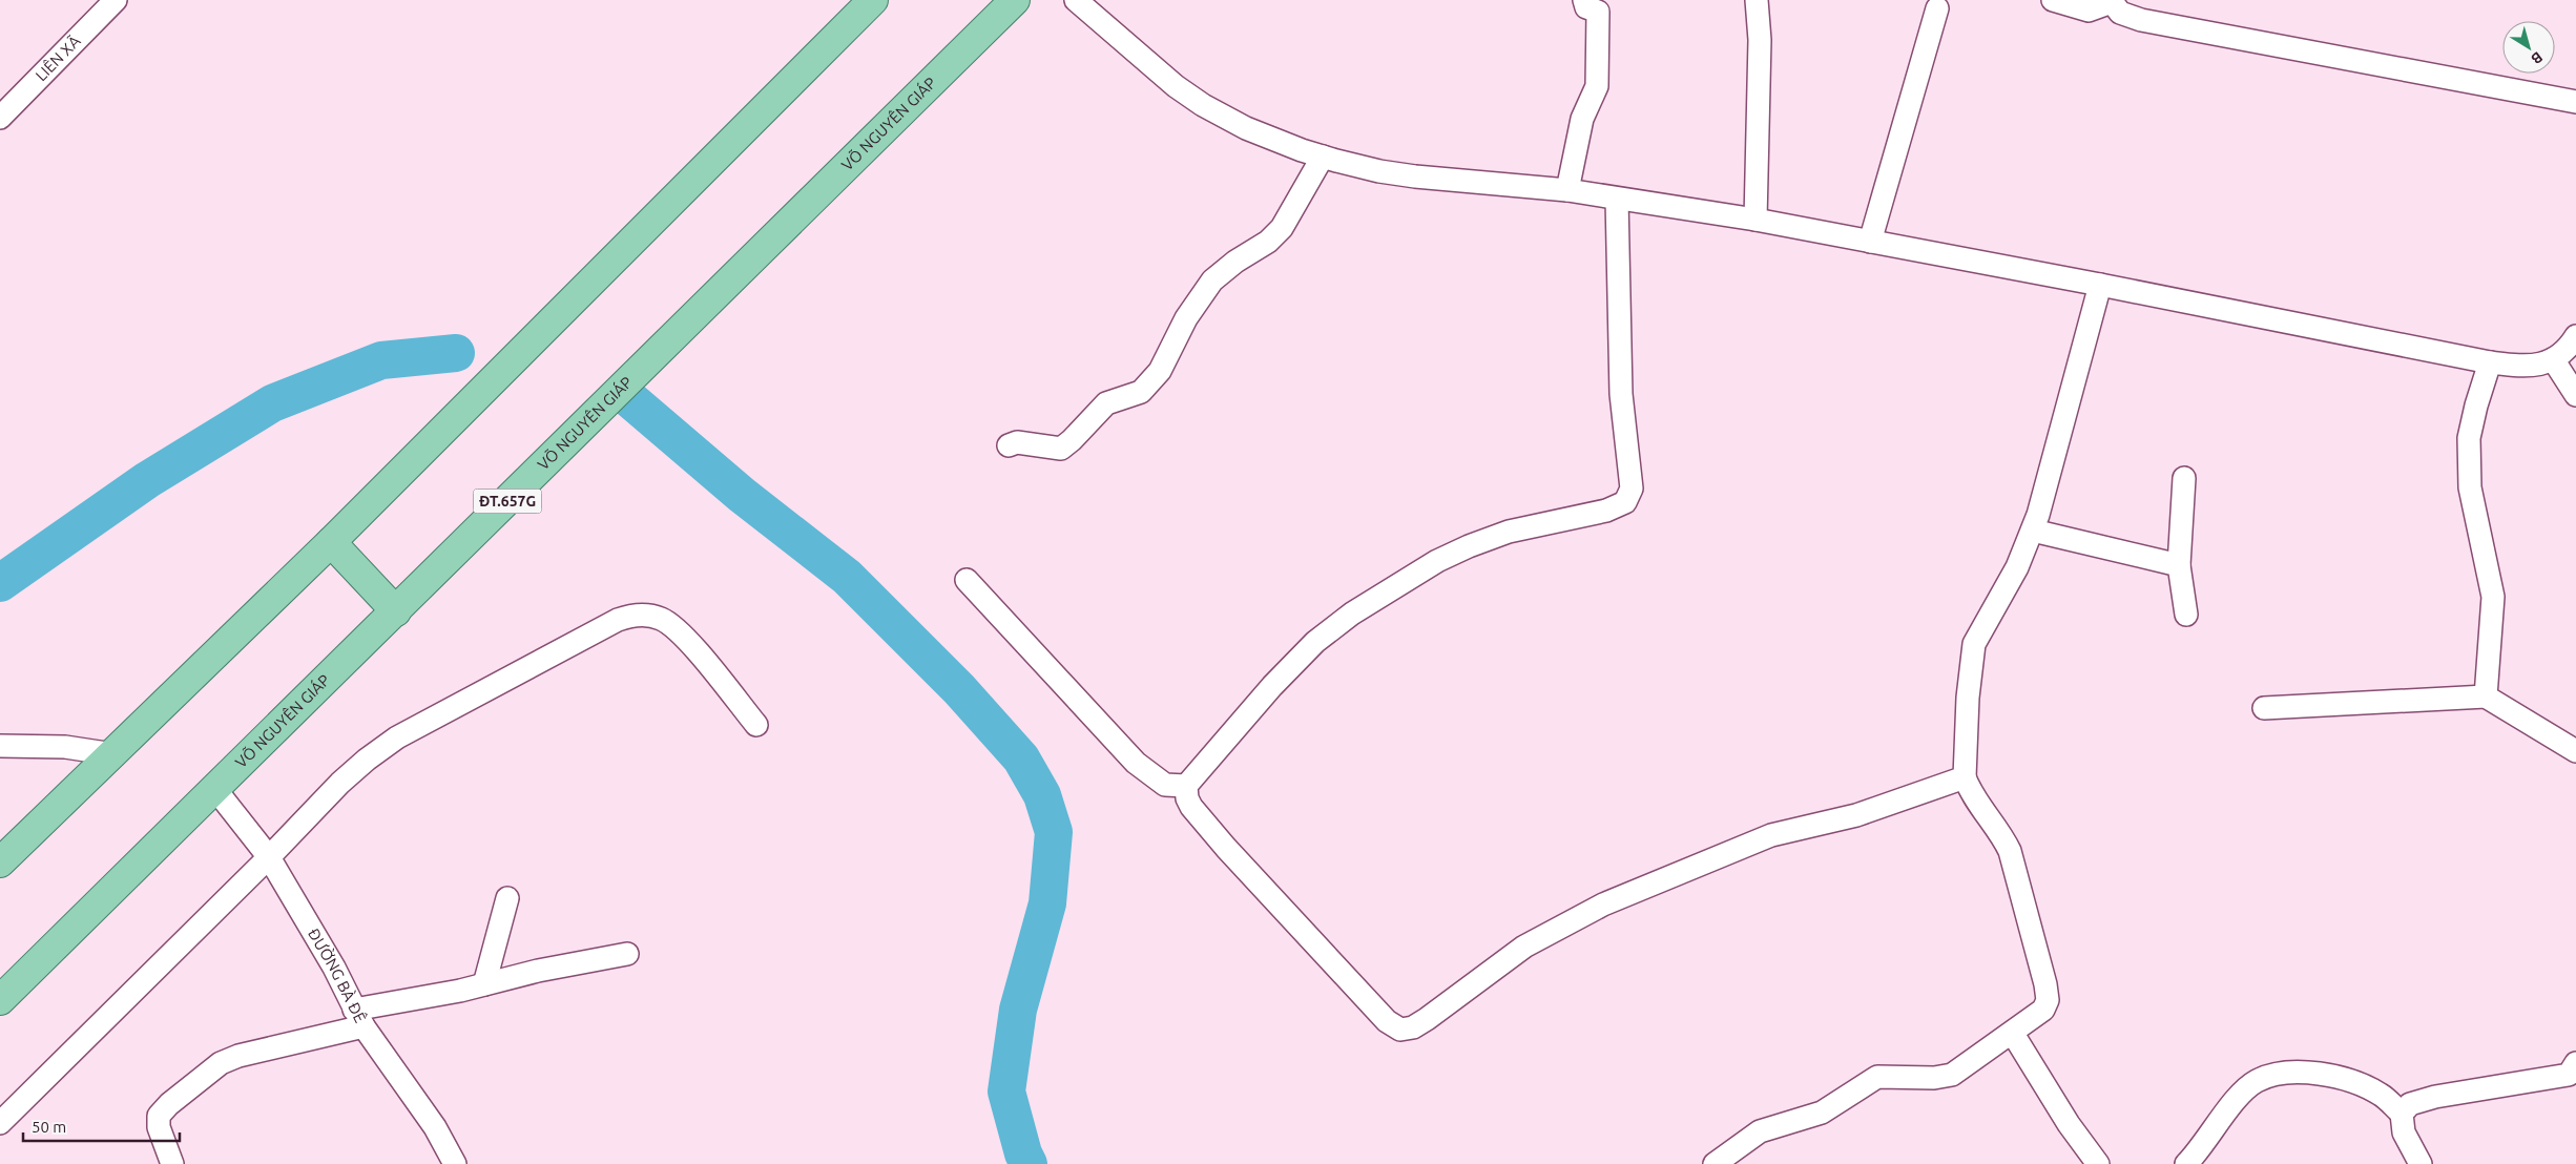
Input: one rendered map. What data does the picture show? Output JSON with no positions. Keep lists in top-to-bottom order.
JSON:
{
  "streets": {
    "main road": ["VÕ NGUYÊN GIÁP", "ĐT.657G"],
    "street": ["LIÊN XÃ", "ĐƯỜNG BÀ ĐÊ"]
  },
  "crossings": [
    ["VÕ NGUYÊN GIÁP", "ĐƯỜNG BÀ ĐÊ"]
  ],
  "scale_bar": "50 m",
  "north": "bottom right"
}
